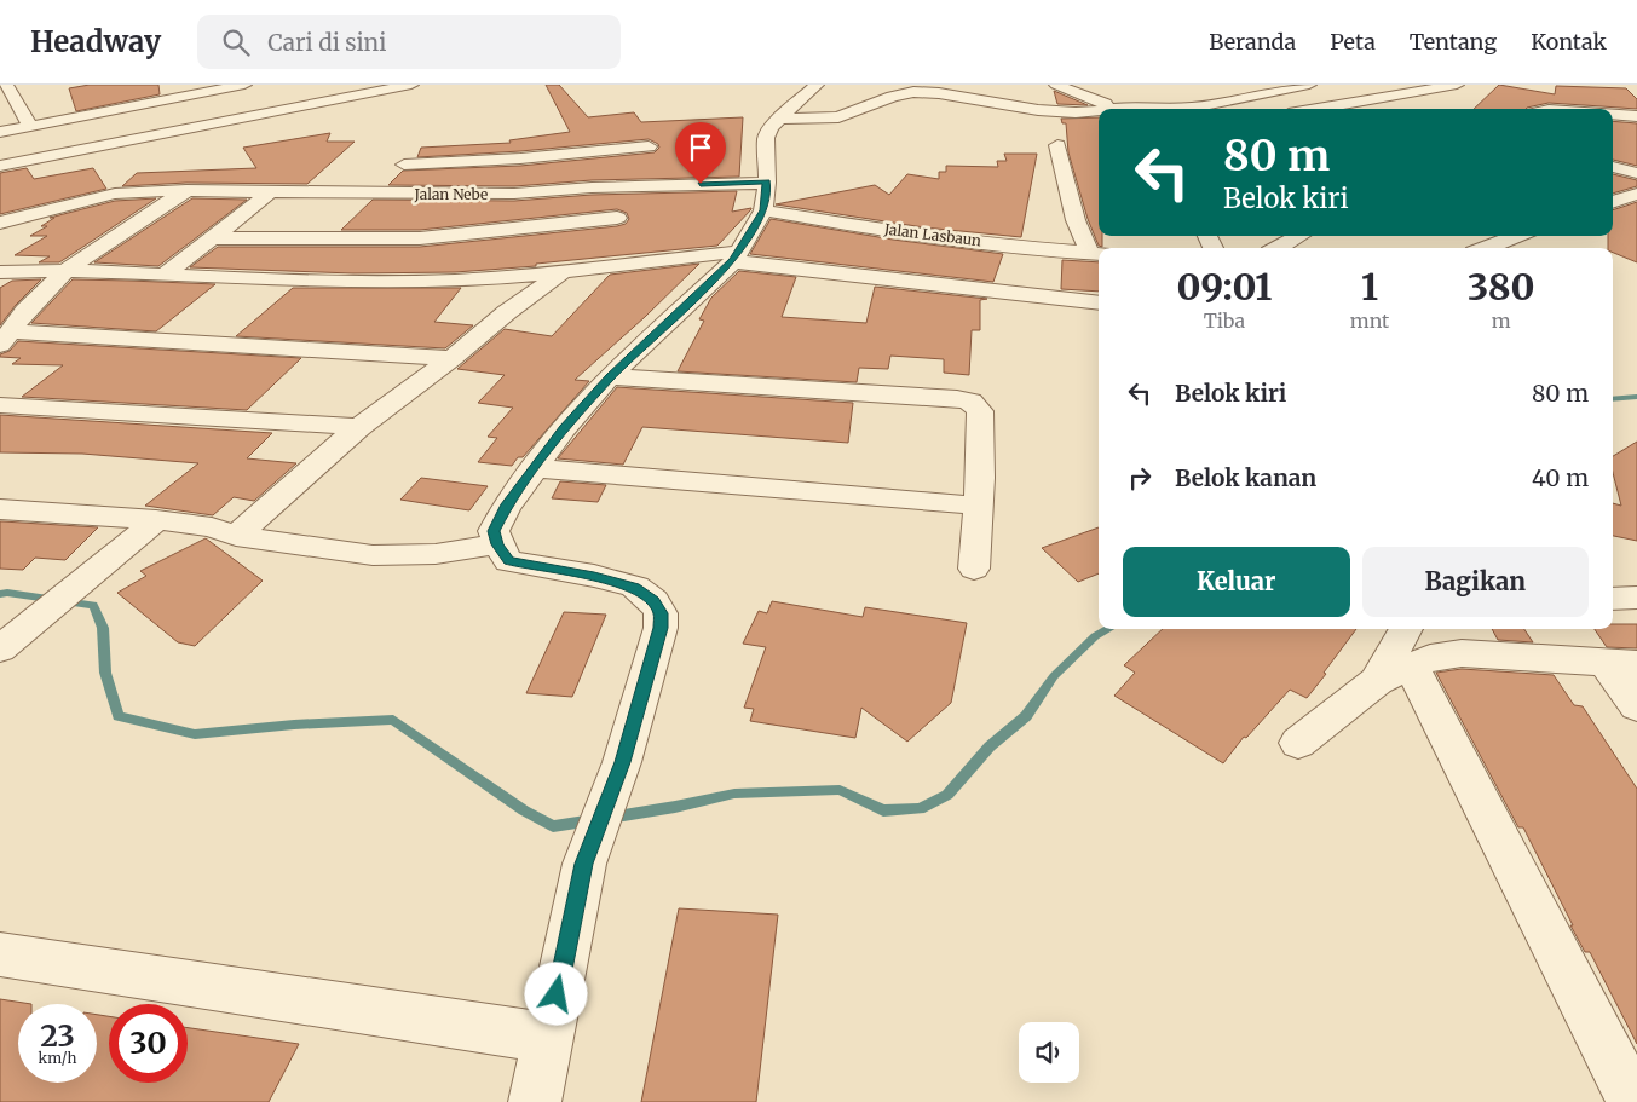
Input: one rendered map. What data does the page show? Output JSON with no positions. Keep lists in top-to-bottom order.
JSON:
{
  "streets": {
    "street": ["Jalan Nebe", "Jalan Lasbaun"]
  },
  "page": {
    "header": "Headway",
    "search": "Cari di sini",
    "nav": [
      "Beranda",
      "Peta",
      "Tentang",
      "Kontak"
    ],
    "turn": ["80 m", "Belok kiri"],
    "eta": [
      "09:01",
      "Tiba",
      "1",
      "mnt",
      "380",
      "m"
    ],
    "list": [
      {
        "name": "Belok kiri",
        "value": "80 m"
      },
      {
        "name": "Belok kanan",
        "value": "40 m"
      }
    ],
    "buttons": ["Keluar", "Bagikan"],
    "speed": "23 km/h",
    "limit": "30"
  }
}
